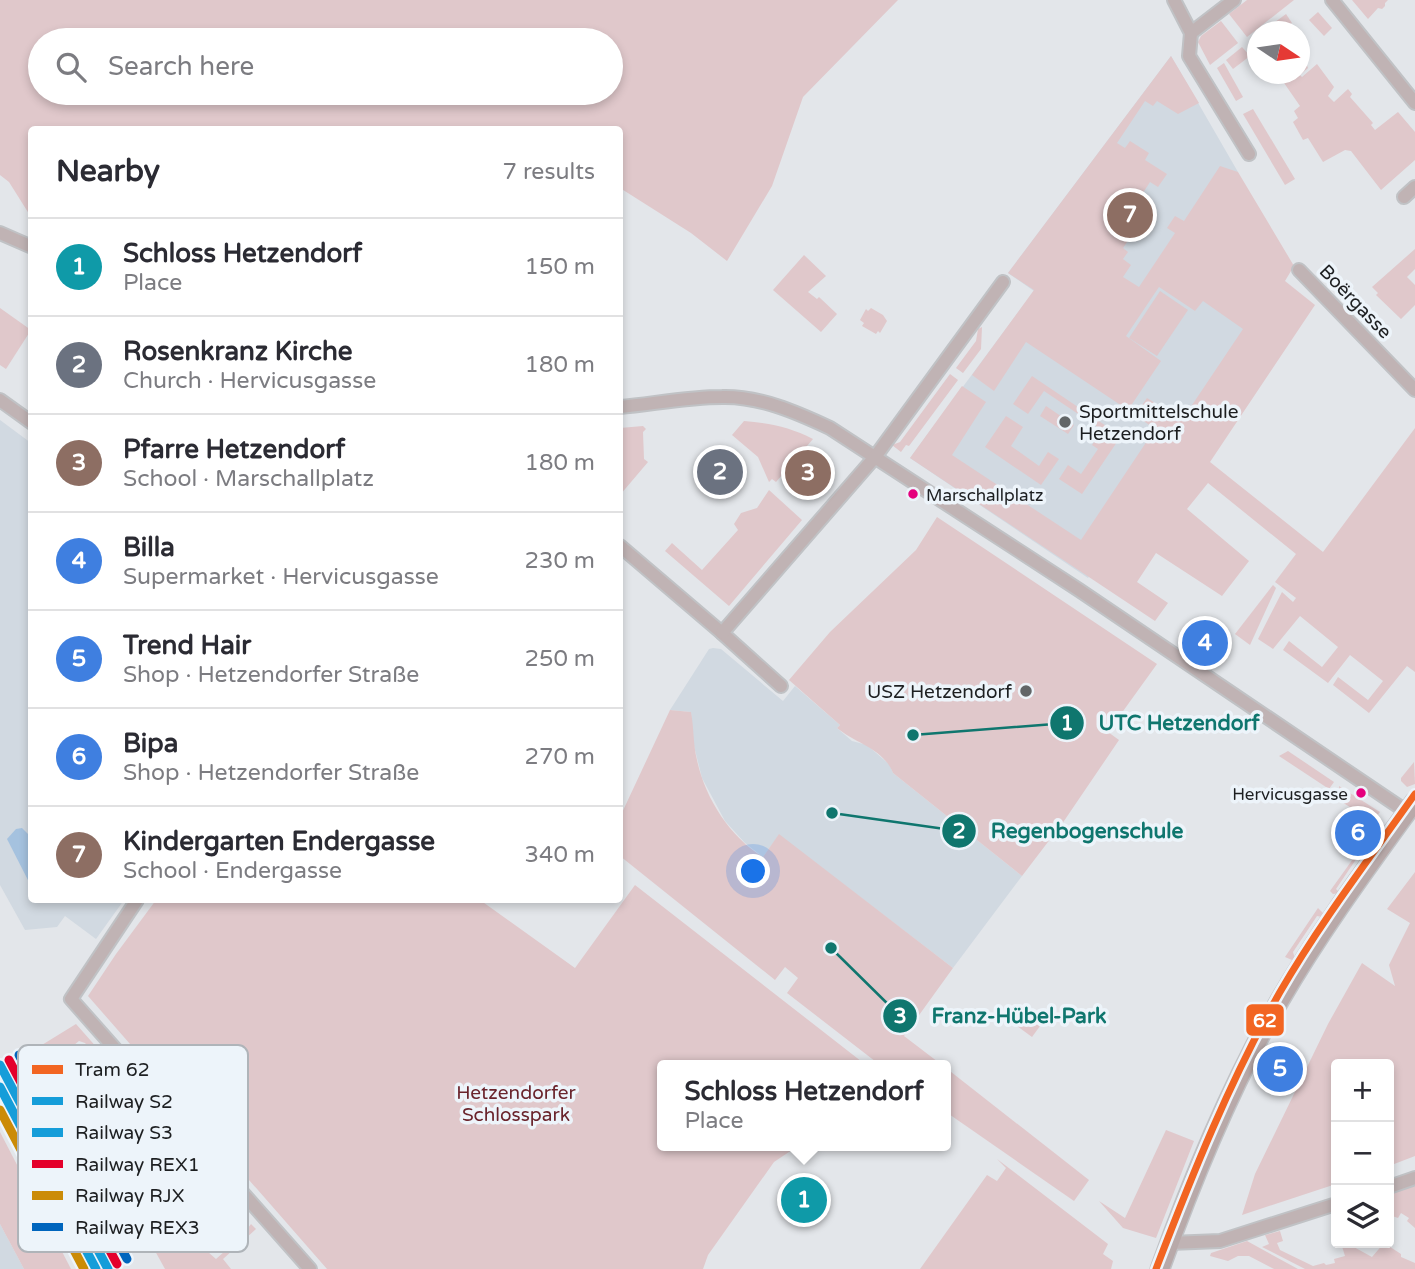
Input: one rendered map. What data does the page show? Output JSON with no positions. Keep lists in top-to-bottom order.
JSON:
{
  "streets": {
    "street": ["Boërgasse"]
  },
  "parks": ["Hetzendorfer Schlosspark"],
  "places": [
    "Sportmittelschule Hetzendorf",
    "Marschallplatz",
    "USZ Hetzendorf",
    "UTC Hetzendorf",
    "Hervicusgasse",
    "Regenbogenschule",
    "Franz-Hübel-Park"
  ],
  "lines": [
    "tram line 62",
    "rail line REX1",
    "rail line S2",
    "rail line S3",
    "rail line RJX",
    "rail line REX3"
  ],
  "legend": [
    "Tram 62",
    "Railway S2",
    "Railway S3",
    "Railway REX1",
    "Railway RJX",
    "Railway REX3"
  ],
  "north": "right",
  "page": {
    "search": "Search here",
    "heading": ["Nearby", "7 results"],
    "pins": [
      "7",
      "2",
      "3",
      "4",
      "6",
      "5",
      "1"
    ],
    "list": [
      {
        "mark": "1",
        "name": "Schloss Hetzendorf",
        "note": "Place",
        "value": "150 m"
      },
      {
        "mark": "2",
        "name": "Rosenkranz Kirche",
        "note": "Church · Hervicusgasse",
        "value": "180 m"
      },
      {
        "mark": "3",
        "name": "Pfarre Hetzendorf",
        "note": "School · Marschallplatz",
        "value": "180 m"
      },
      {
        "mark": "4",
        "name": "Billa",
        "note": "Supermarket · Hervicusgasse",
        "value": "230 m"
      },
      {
        "mark": "5",
        "name": "Trend Hair",
        "note": "Shop · Hetzendorfer Straße",
        "value": "250 m"
      },
      {
        "mark": "6",
        "name": "Bipa",
        "note": "Shop · Hetzendorfer Straße",
        "value": "270 m"
      },
      {
        "mark": "7",
        "name": "Kindergarten Endergasse",
        "note": "School · Endergasse",
        "value": "340 m"
      }
    ],
    "map_buttons": ["+", "−"],
    "popup": ["Schloss Hetzendorf", "Place"]
  }
}
